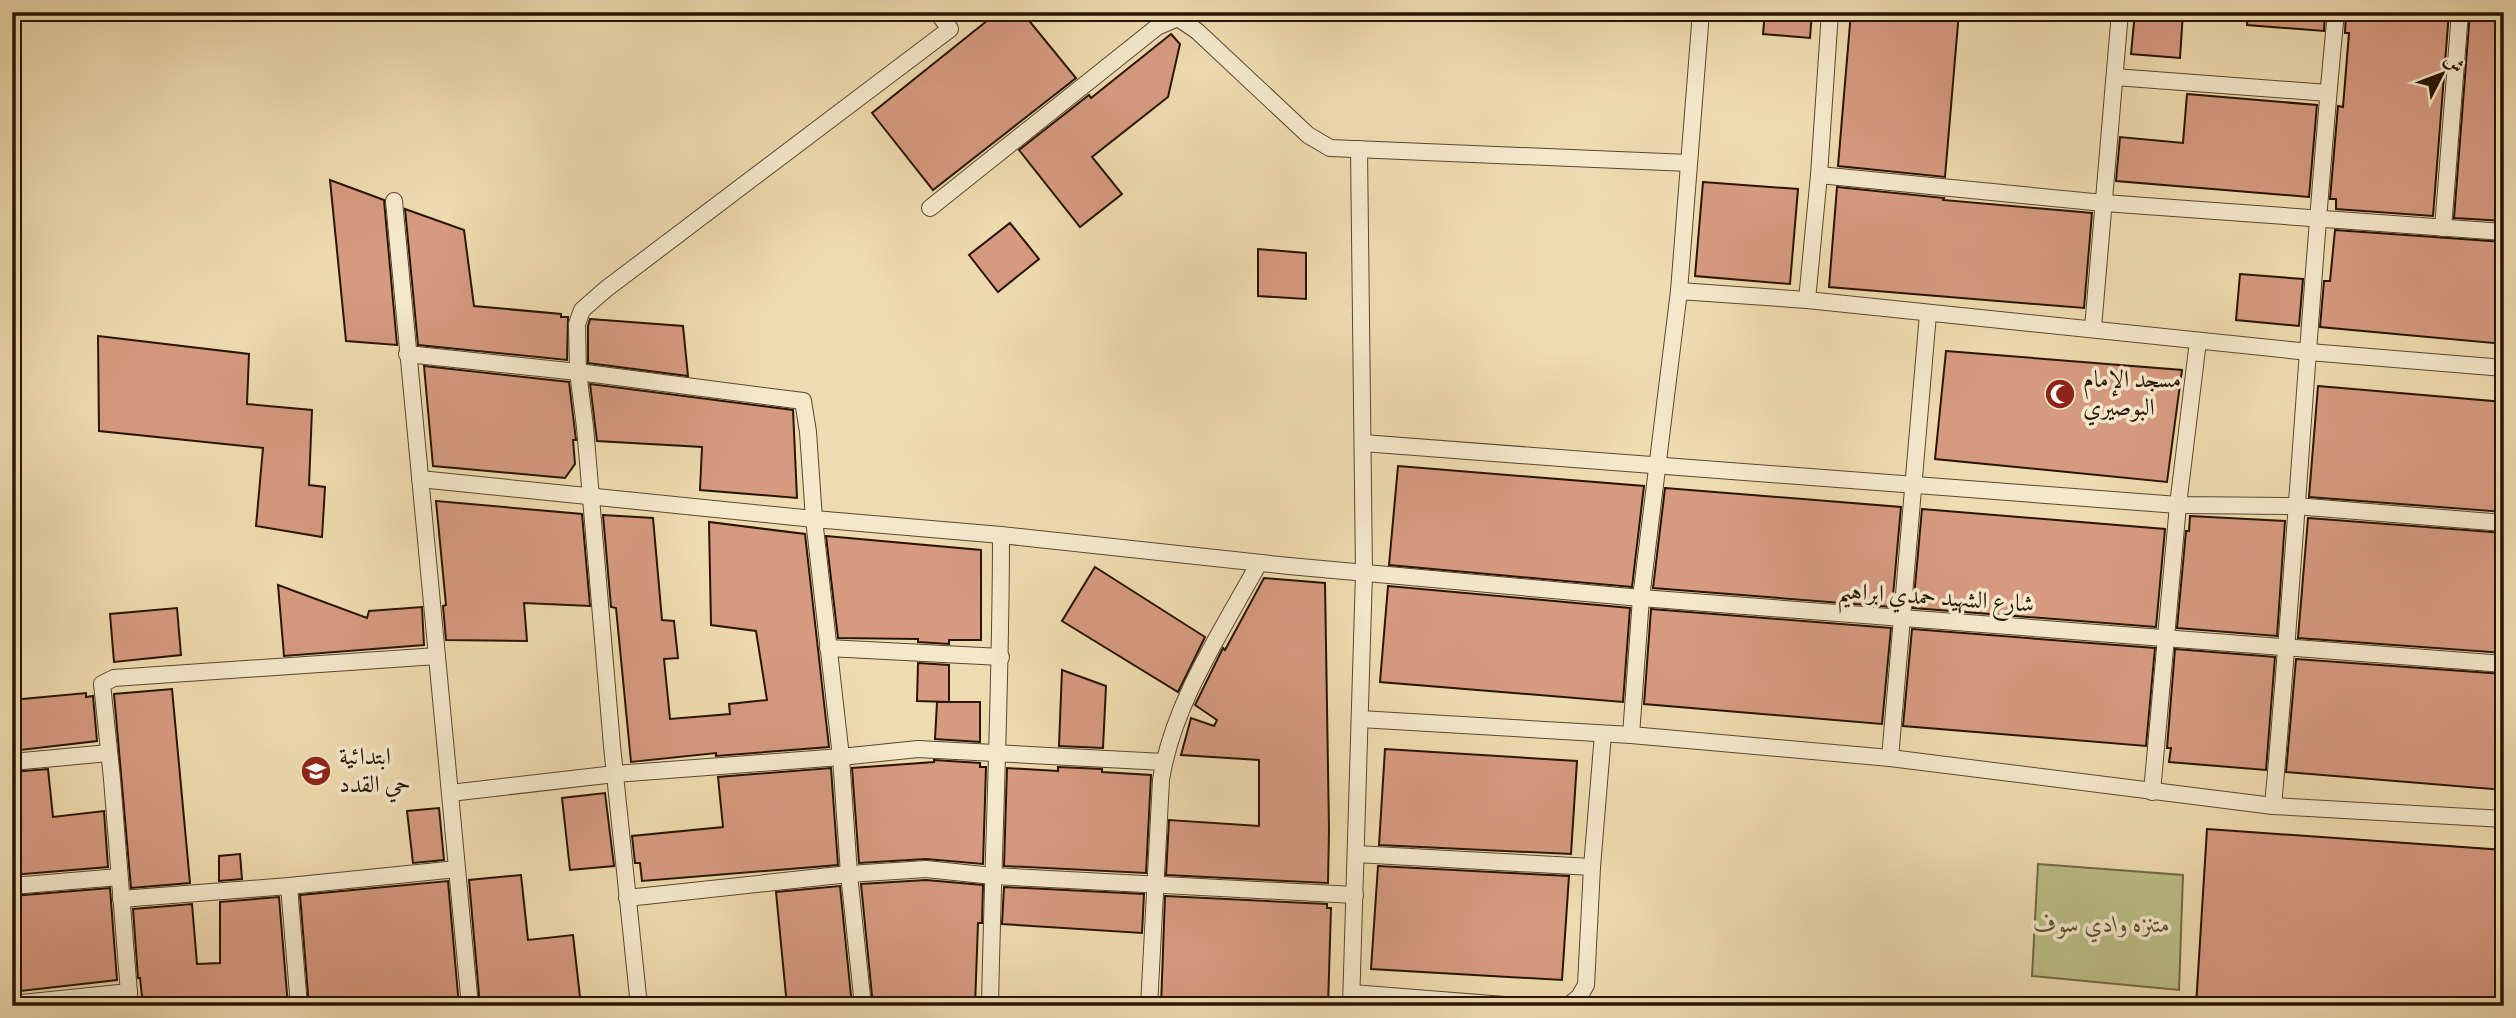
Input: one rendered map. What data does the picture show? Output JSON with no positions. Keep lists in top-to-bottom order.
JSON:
{
  "streets": {
    "street": ["شارع الشهيد حمدي ابراهيم"]
  },
  "parks": ["متنزه وادي سوف"],
  "places": {
    "mosque": ["مسجد الإمام البوصيري"],
    "school or university": ["ابتدائية حي القدد"]
  },
  "north": "top right"
}
